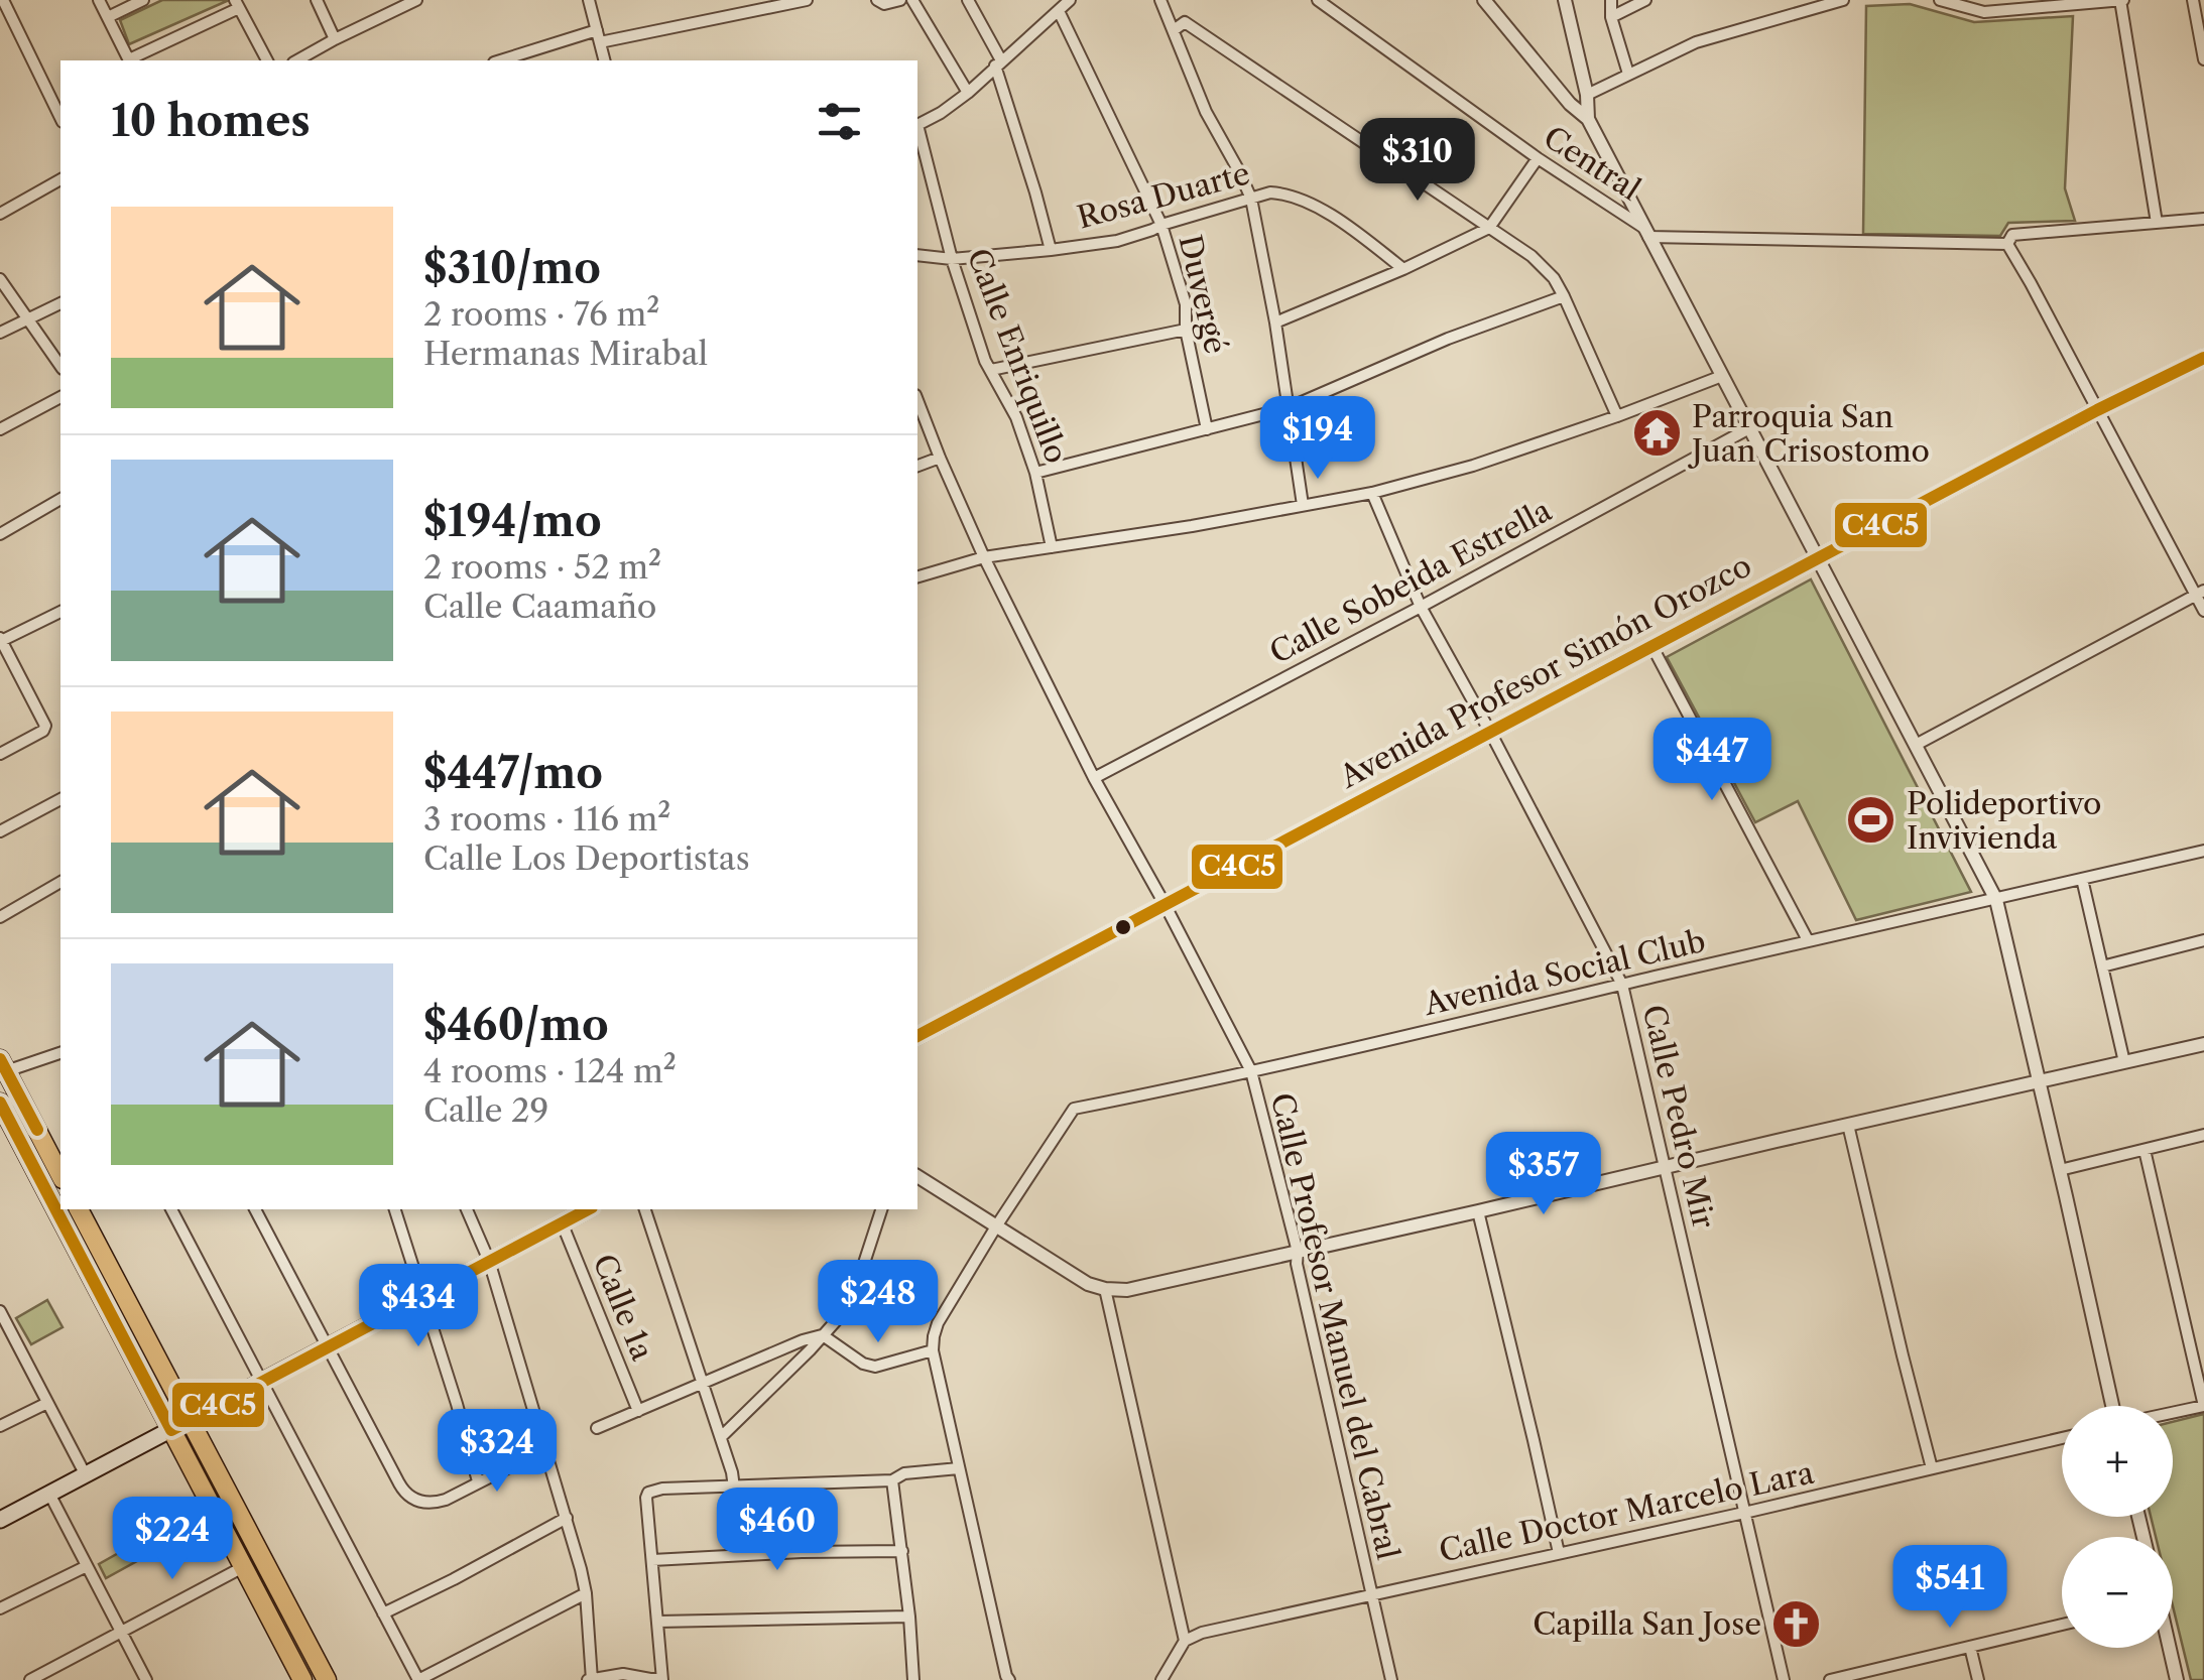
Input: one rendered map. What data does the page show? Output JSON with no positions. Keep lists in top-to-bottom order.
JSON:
{
  "streets": {
    "main road": ["Avenida Profesor Simón Orozco"],
    "street": [
      "Central",
      "Rosa Duarte",
      "Duvergé",
      "Calle Enriquillo",
      "Calle Sobeida Estrella",
      "Avenida Social Club",
      "Calle Pedro Mir",
      "Calle 1a",
      "Calle Profesor Manuel del Cabral",
      "Calle Doctor Marcelo Lara"
    ]
  },
  "crossings": [
    ["Rosa Duarte", "Duvergé"],
    ["Rosa Duarte", "Calle Enriquillo"],
    ["Calle Sobeida Estrella", "Calle Pedro Mir"],
    ["Calle Sobeida Estrella", "Calle Profesor Manuel del Cabral"],
    ["Avenida Profesor Simón Orozco", "Calle Pedro Mir"],
    ["Avenida Profesor Simón Orozco", "Calle Profesor Manuel del Cabral"],
    ["Avenida Social Club", "Calle Pedro Mir"],
    ["Avenida Social Club", "Calle Profesor Manuel del Cabral"],
    ["Calle Pedro Mir", "Calle Doctor Marcelo Lara"],
    ["Calle Profesor Manuel del Cabral", "Calle Doctor Marcelo Lara"]
  ],
  "places": {
    "temple": ["Parroquia San Juan Crisostomo"],
    "sports": ["Polideportivo Invivienda"],
    "church": ["Capilla San Jose"]
  },
  "lines": ["transit line C4C5"],
  "page": {
    "heading": "10 homes",
    "price": [
      "$310",
      "$194",
      "$447",
      "$357",
      "$248",
      "$434",
      "$324",
      "$460",
      "$224",
      "$541"
    ],
    "list": [
      {
        "name": "$310/mo",
        "note": "2 rooms · 76 m² · Hermanas Mirabal"
      },
      {
        "name": "$194/mo",
        "note": "2 rooms · 52 m² · Calle Caamaño"
      },
      {
        "name": "$447/mo",
        "note": "3 rooms · 116 m² · Calle Los Deportistas"
      },
      {
        "name": "$460/mo",
        "note": "4 rooms · 124 m² · Calle 29"
      }
    ],
    "map_buttons": ["+", "−"]
  }
}
